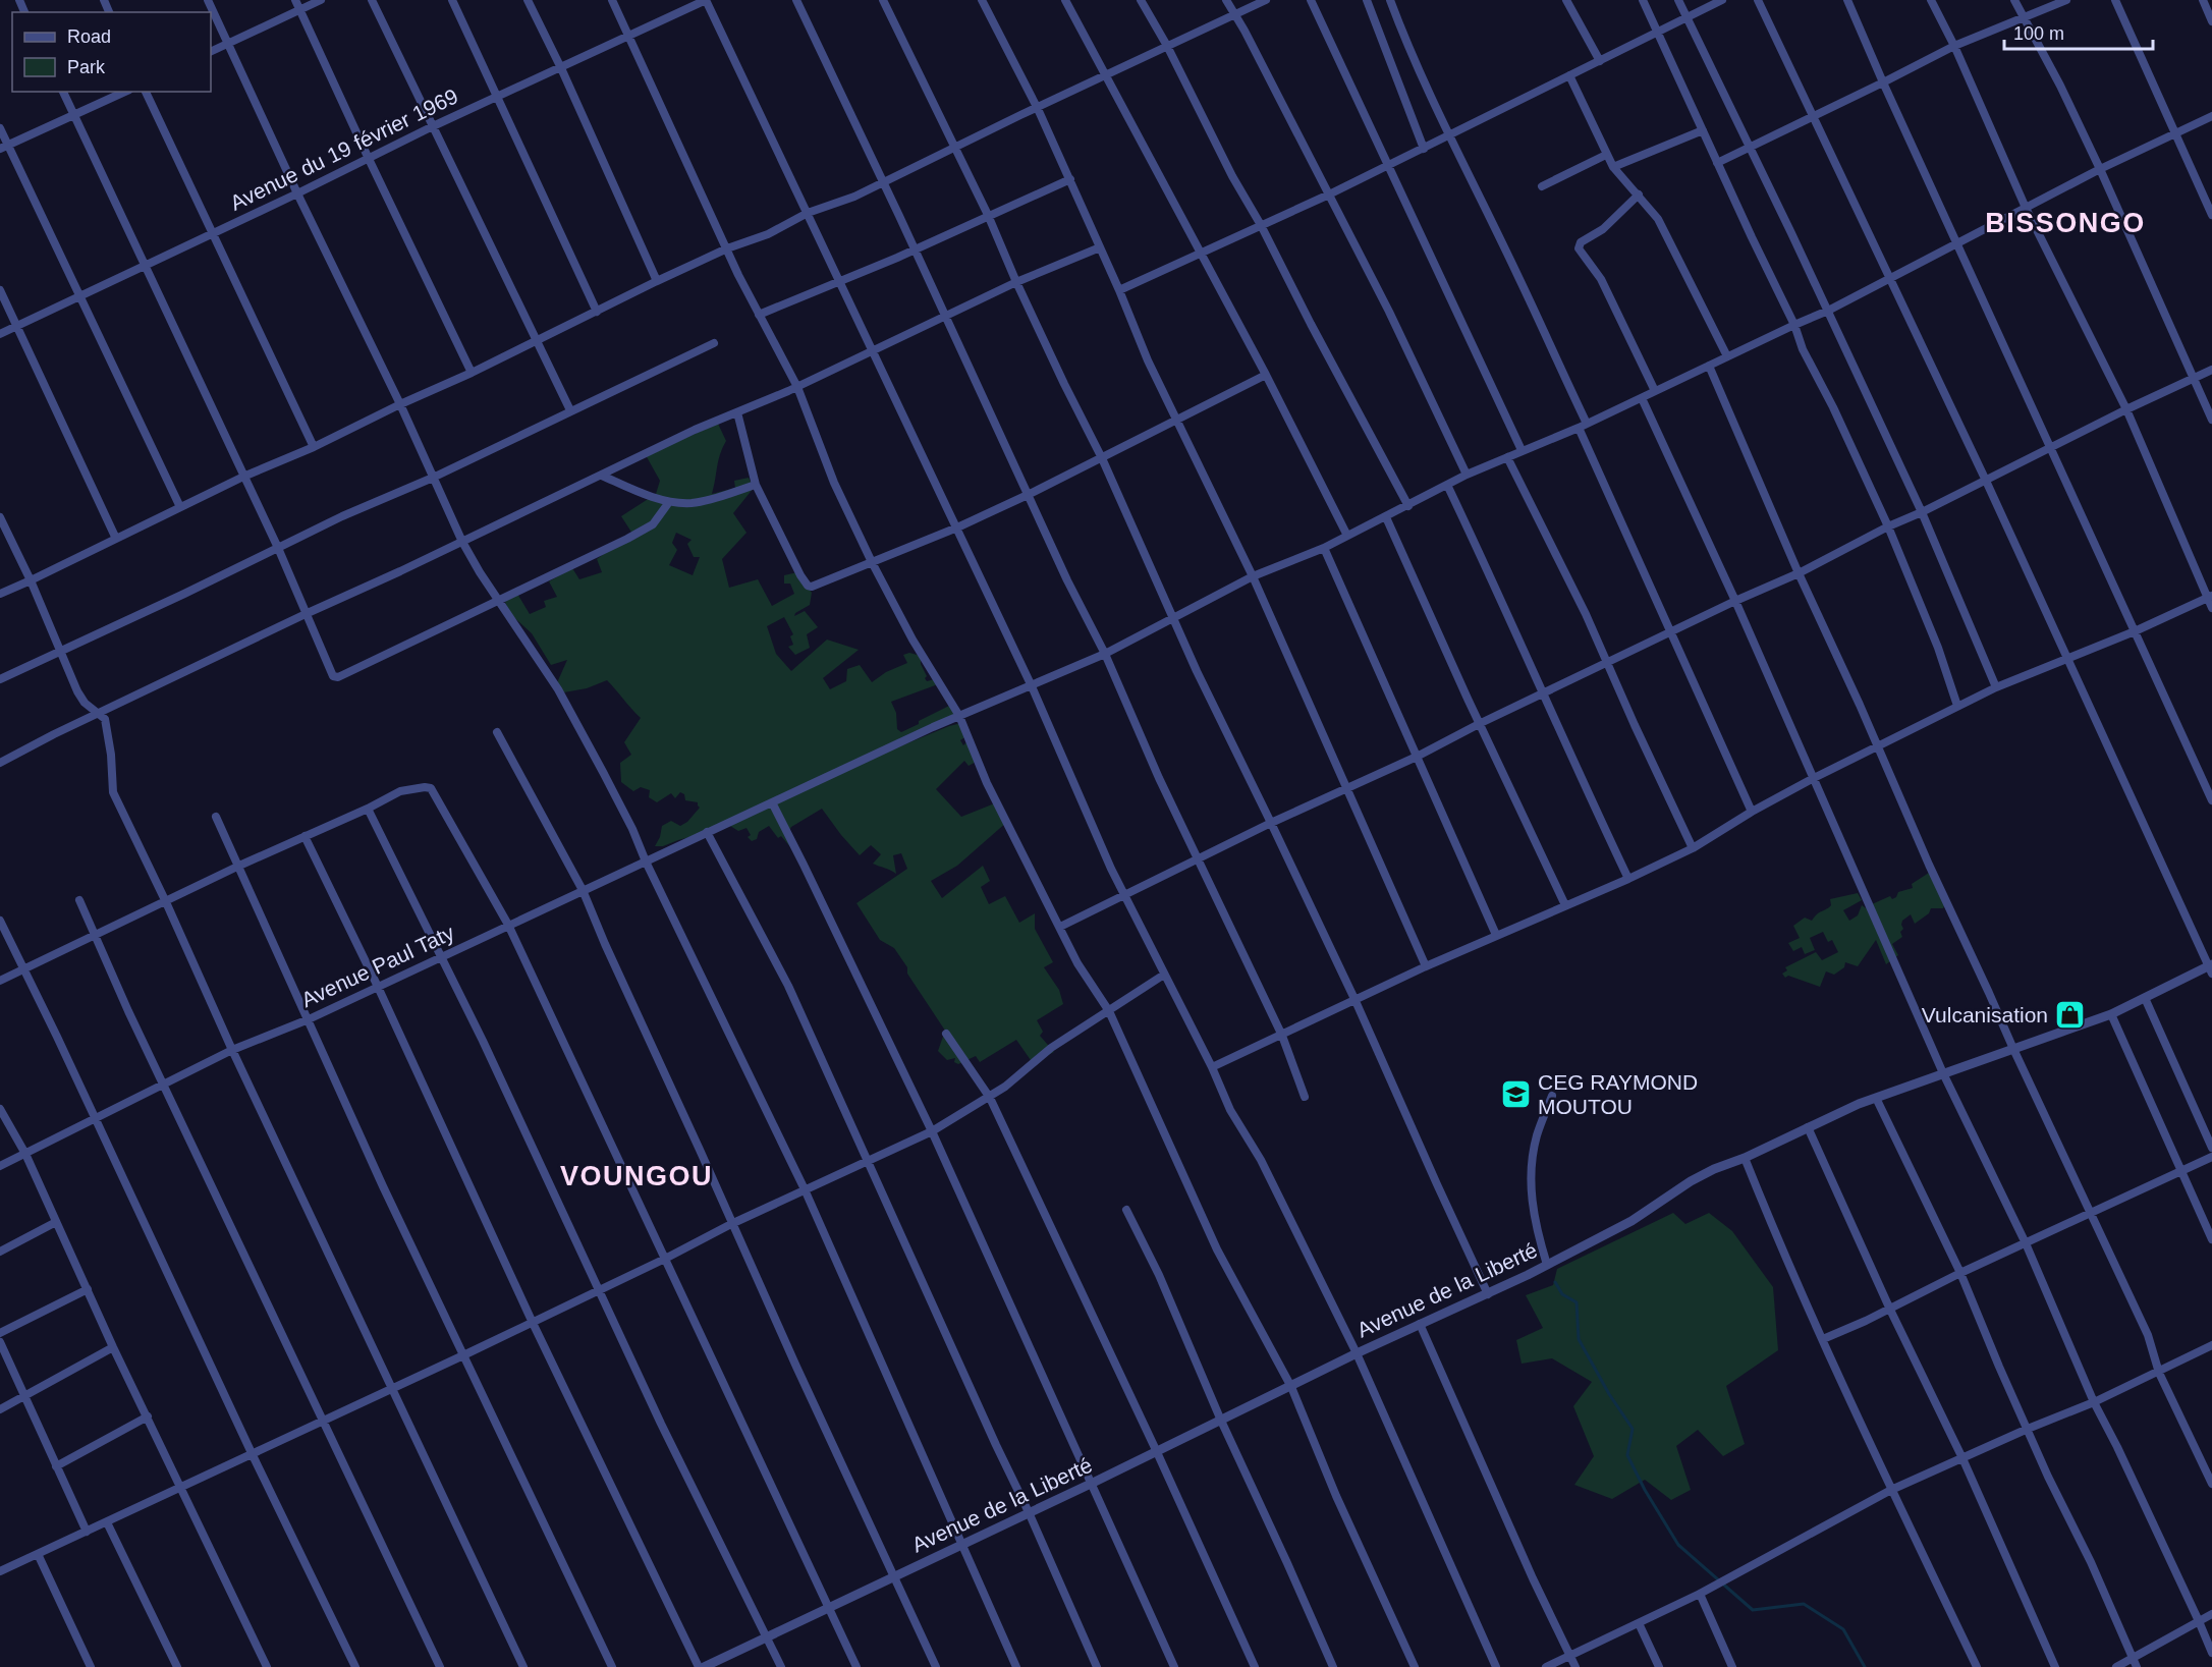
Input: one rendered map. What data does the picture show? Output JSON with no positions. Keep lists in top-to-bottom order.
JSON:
{
  "streets": {
    "street": ["Avenue du 19 février 1969", "Avenue Paul Taty", "Avenue de la Liberté"]
  },
  "districts": ["BISSONGO", "VOUNGOU"],
  "places": {
    "shop": ["Vulcanisation"],
    "school or university": ["CEG RAYMOND MOUTOU"]
  },
  "legend": ["Road", "Park"],
  "scale_bar": "100 m"
}
